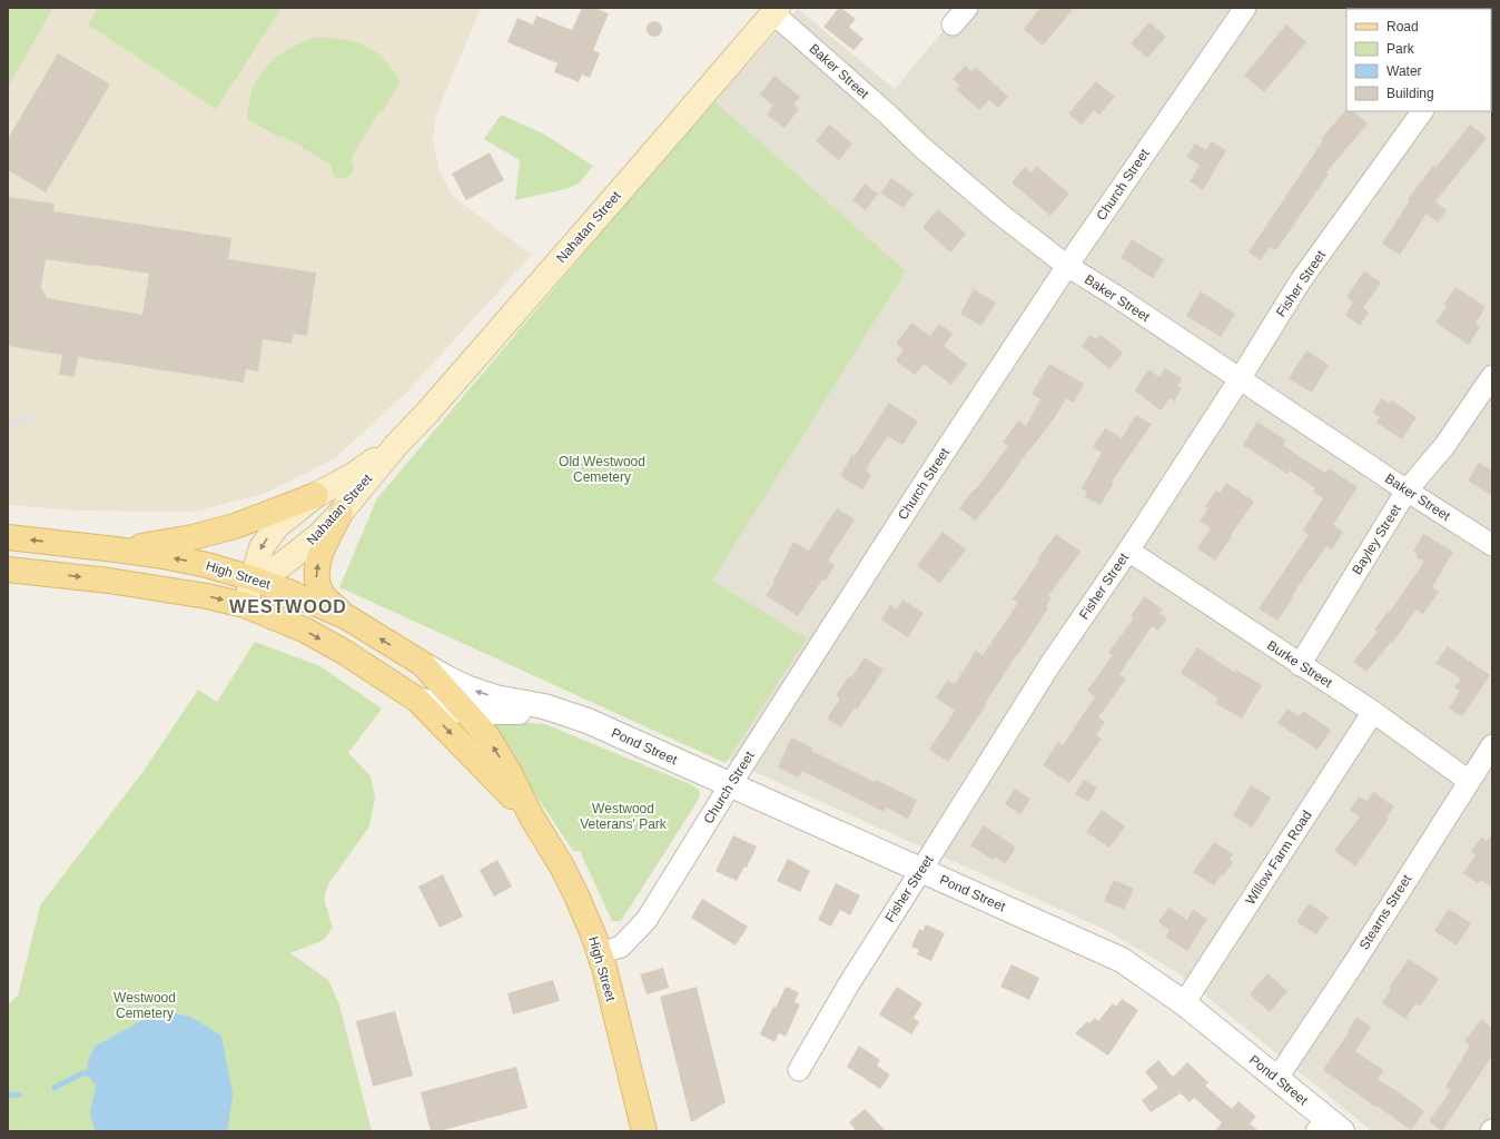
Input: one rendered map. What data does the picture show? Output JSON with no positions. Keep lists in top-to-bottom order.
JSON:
{
  "streets": {
    "main road": ["Nahatan Street", "High Street"],
    "street": [
      "Baker Street",
      "Church Street",
      "Fisher Street",
      "Bayley Street",
      "Burke Street",
      "Pond Street",
      "Willow Farm Road",
      "Stearns Street"
    ]
  },
  "crossings": [
    ["Baker Street", "Church Street"],
    ["Baker Street", "Nahatan Street"],
    ["Baker Street", "Fisher Street"],
    ["Baker Street", "Bayley Street"],
    ["Church Street", "High Street"],
    ["Church Street", "Pond Street"],
    ["Nahatan Street", "High Street"],
    ["Fisher Street", "Burke Street"],
    ["Fisher Street", "Pond Street"],
    ["Bayley Street", "Burke Street"],
    ["High Street", "Pond Street"],
    ["Burke Street", "Willow Farm Road"],
    ["Burke Street", "Stearns Street"],
    ["Pond Street", "Willow Farm Road"],
    ["Pond Street", "Stearns Street"]
  ],
  "districts": ["WESTWOOD"],
  "parks": ["Old Westwood Cemetery", "Westwood Veterans' Park", "Westwood Cemetery"],
  "legend": [
    "Road",
    "Park",
    "Water",
    "Building"
  ]
}
